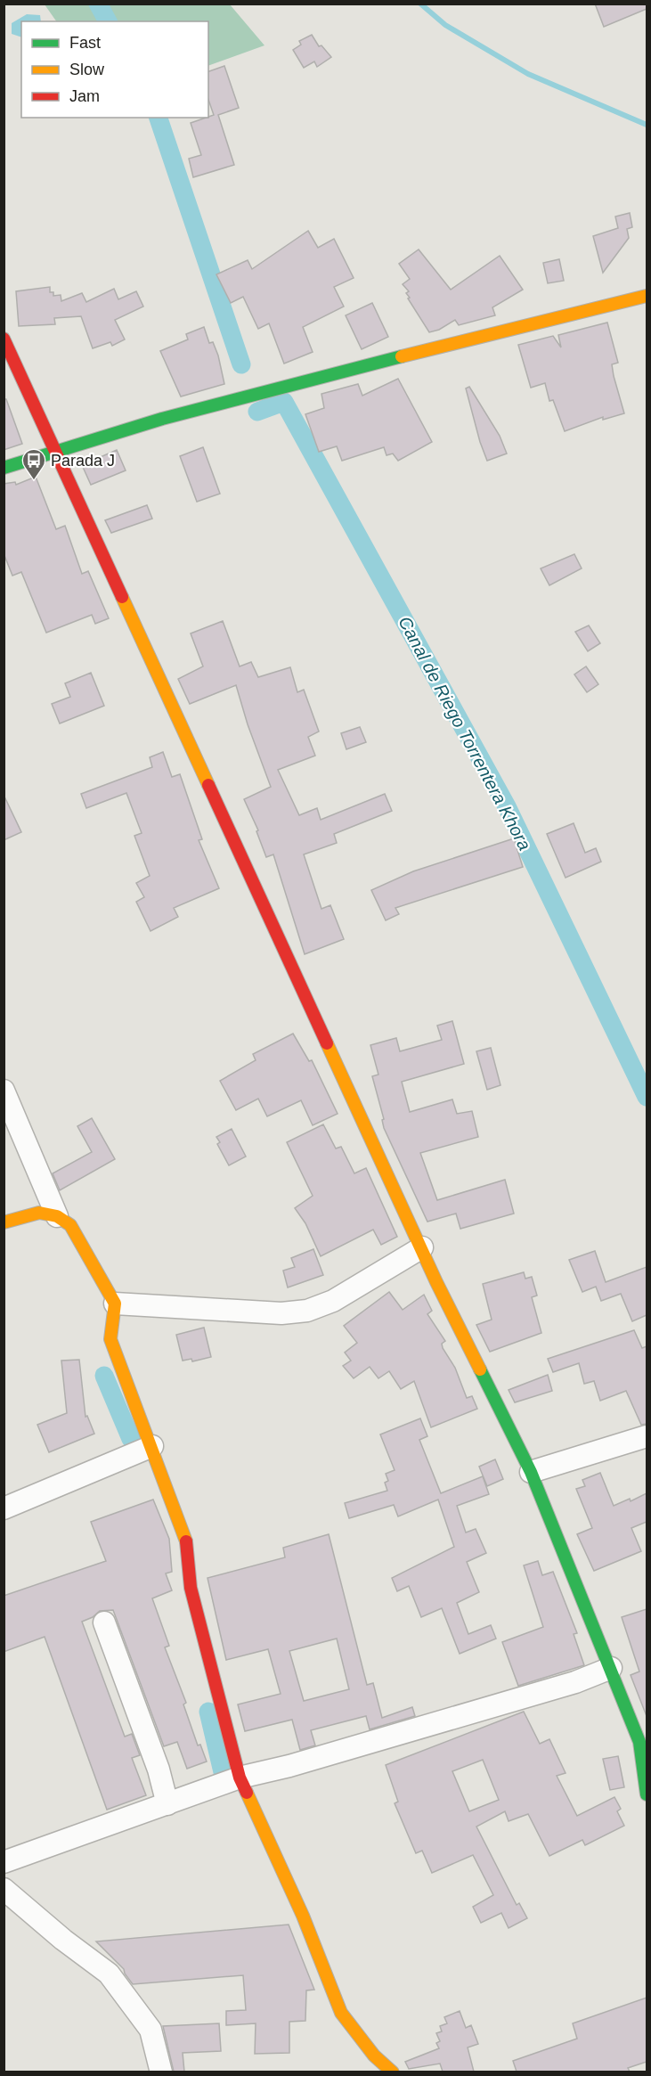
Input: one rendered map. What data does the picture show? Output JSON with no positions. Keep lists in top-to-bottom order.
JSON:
{
  "water": ["Canal de Riego Torrentera Khora"],
  "places": {
    "bus stop": ["Parada J"]
  },
  "legend": ["Fast", "Slow", "Jam"]
}
